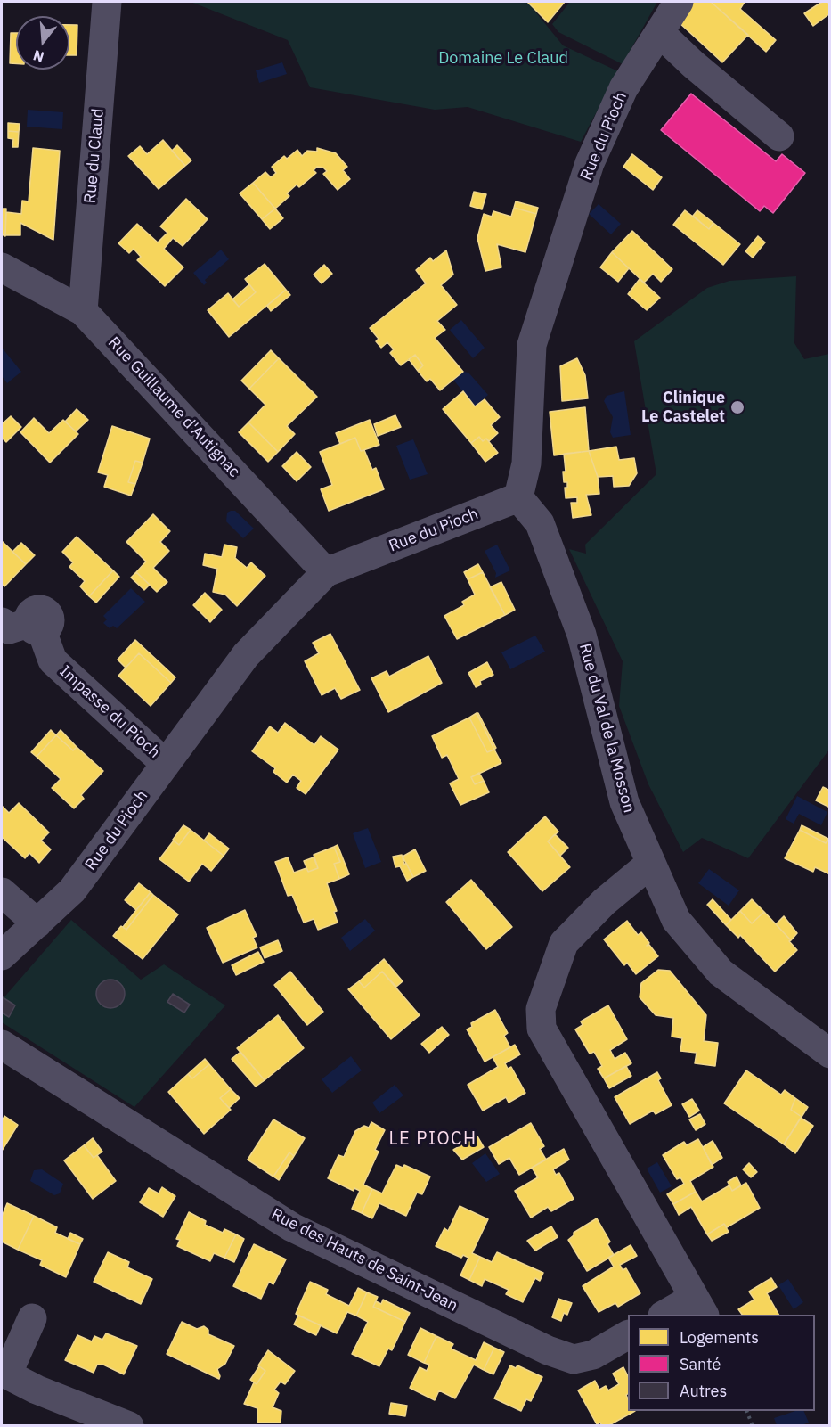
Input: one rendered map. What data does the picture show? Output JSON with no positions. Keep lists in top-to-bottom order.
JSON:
{
  "streets": {
    "street": [
      "Rue du Pioch",
      "Rue du Claud",
      "Rue Guillaume d'Autignac",
      "Impasse du Pioch",
      "Rue du Val de la Mosson",
      "Rue des Hauts de Saint-Jean"
    ]
  },
  "crossings": [
    ["Rue du Pioch", "Rue Guillaume d'Autignac"],
    ["Rue du Pioch", "Impasse du Pioch"],
    ["Rue du Pioch", "Rue du Val de la Mosson"],
    ["Rue du Claud", "Rue Guillaume d'Autignac"]
  ],
  "districts": ["LE PIOCH"],
  "parks": ["Domaine Le Claud"],
  "places": ["Clinique Le Castelet"],
  "legend": ["Logements", "Santé", "Autres"],
  "north": "bottom"
}
